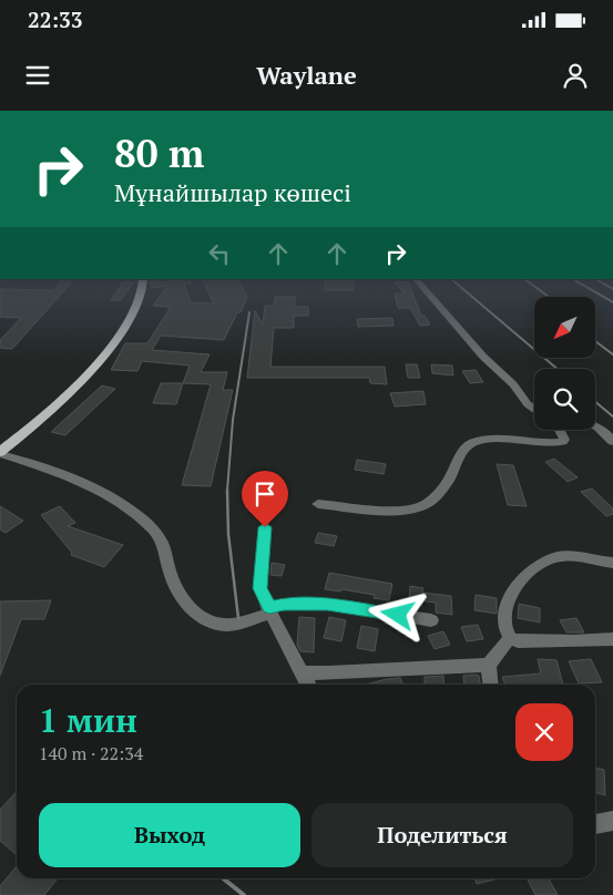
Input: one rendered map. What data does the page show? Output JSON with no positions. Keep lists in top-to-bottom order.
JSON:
{
  "north": "bottom left",
  "page": {
    "status": "22:33",
    "header": "Waylane",
    "turn": ["80 m", "Мұнайшылар көшесі"],
    "heading": ["1 мин", "140 m · 22:34"],
    "buttons": ["Выход", "Поделиться"]
  }
}
